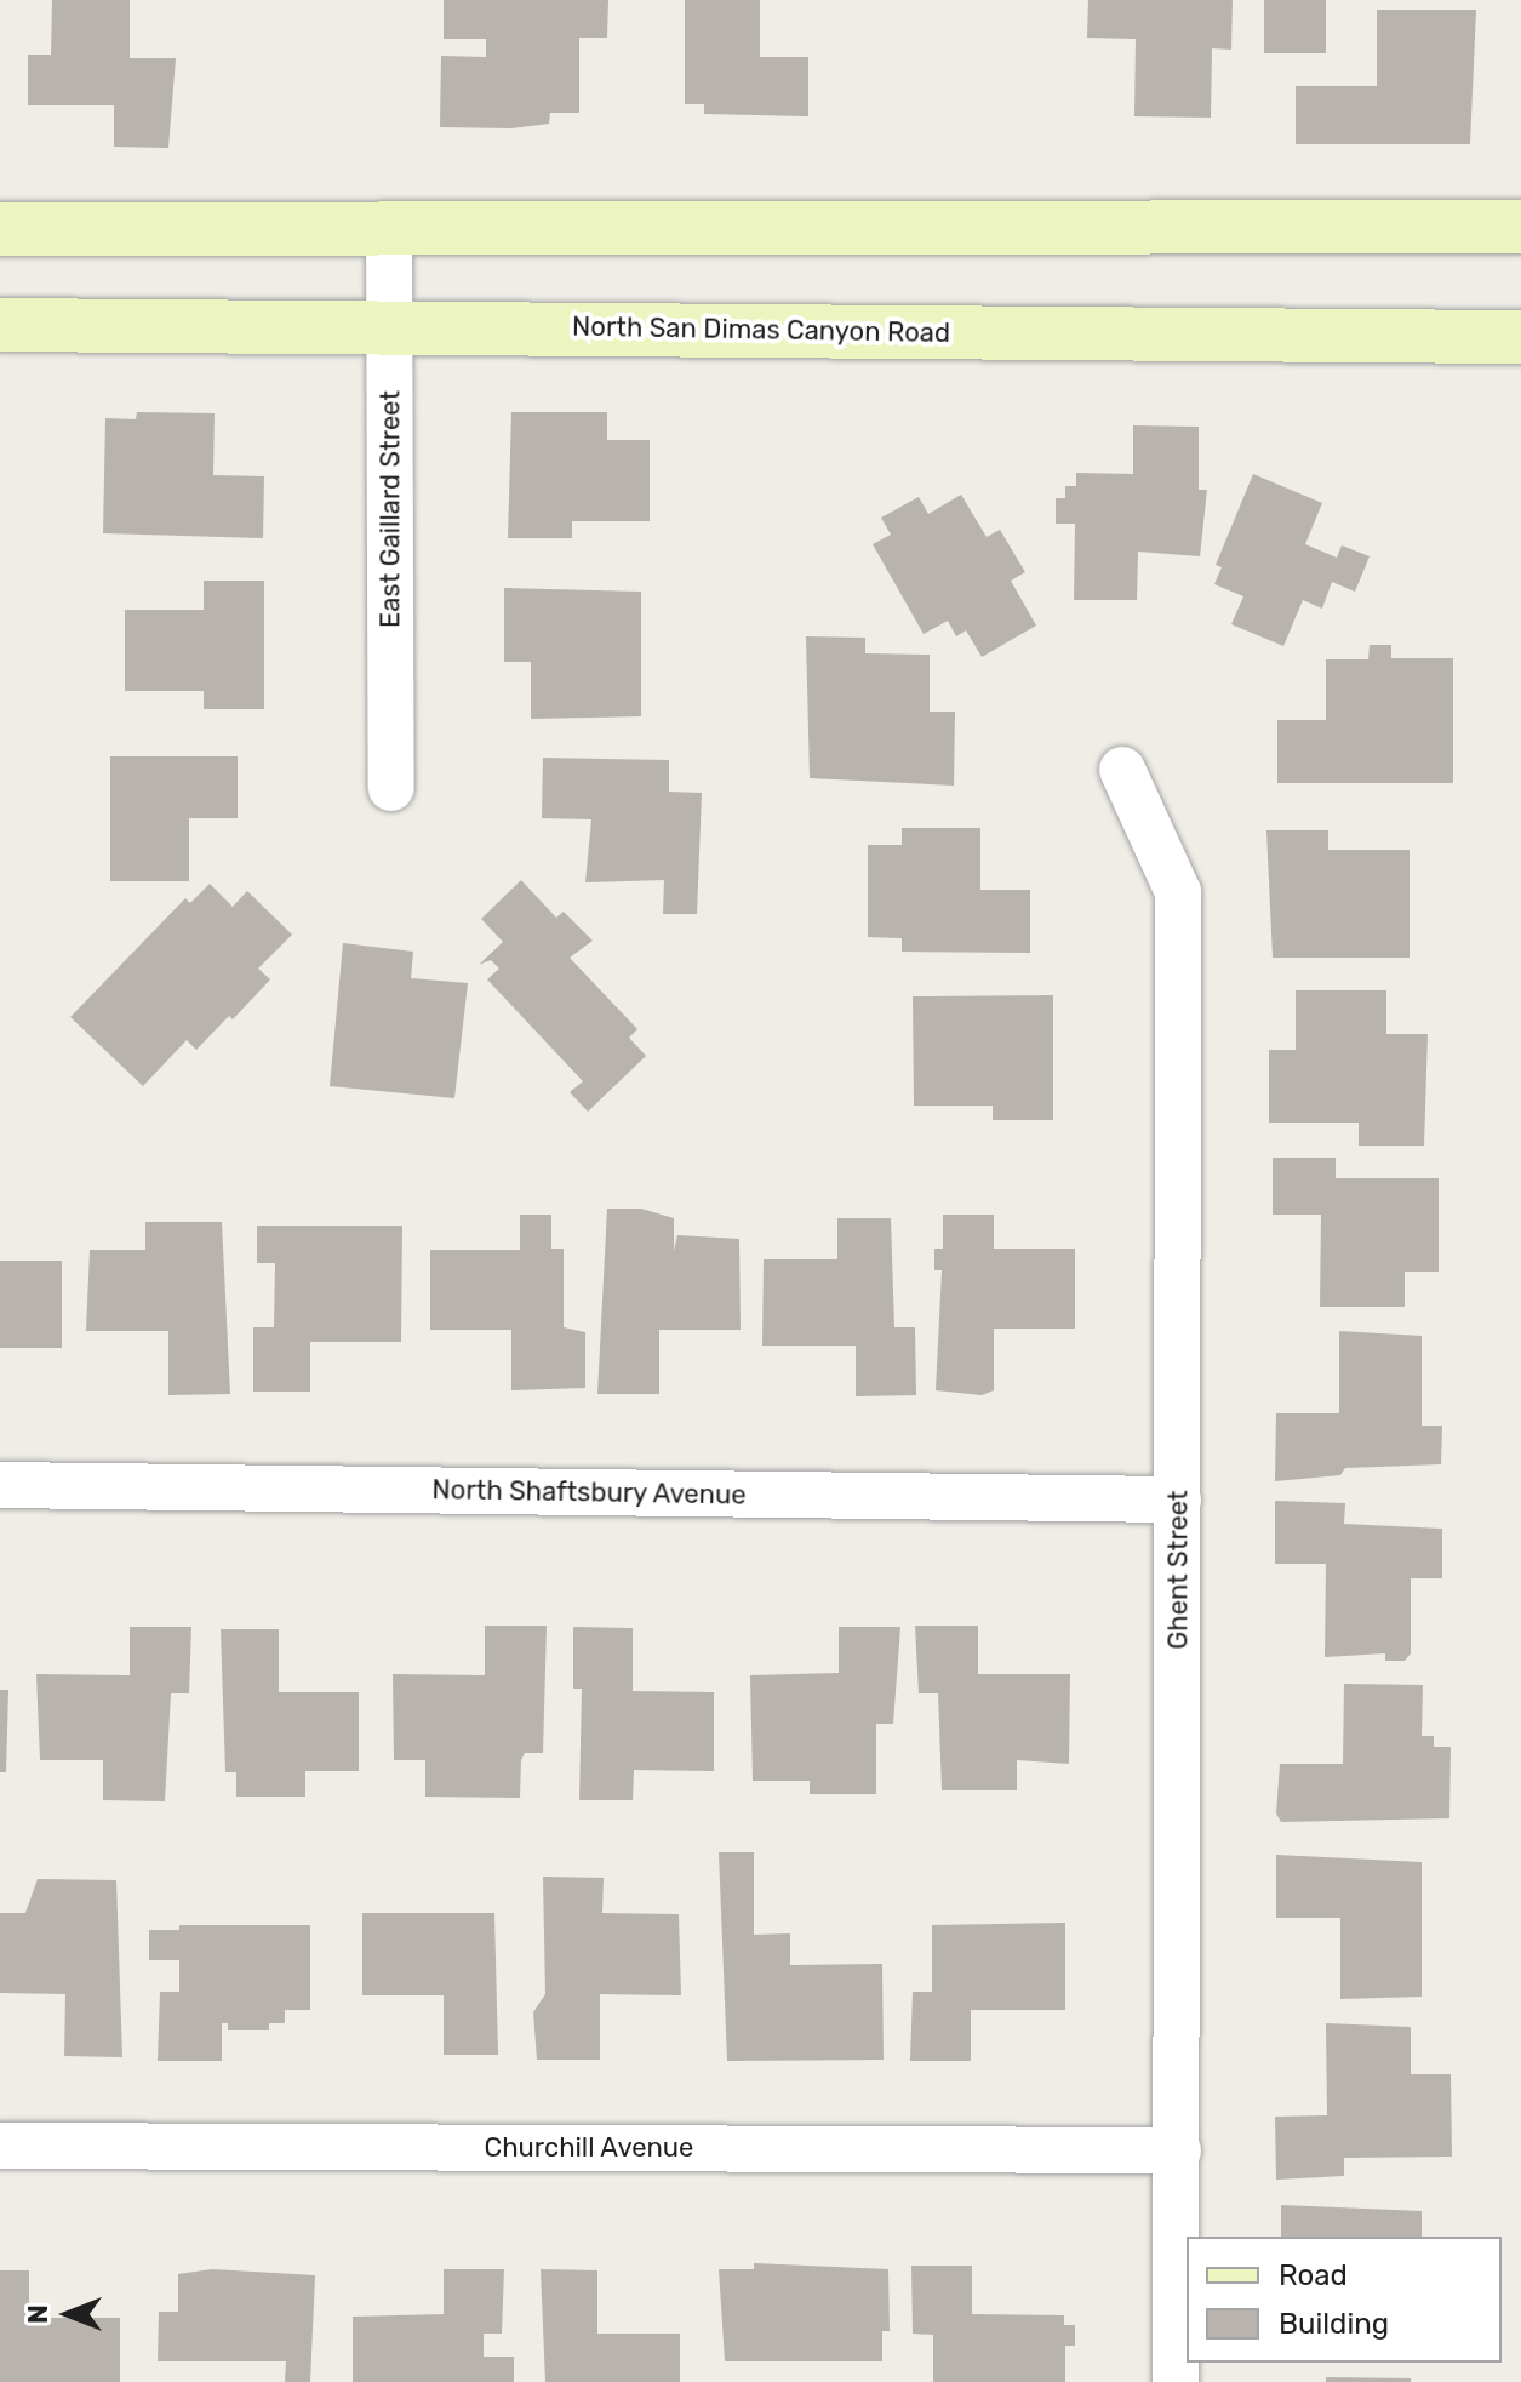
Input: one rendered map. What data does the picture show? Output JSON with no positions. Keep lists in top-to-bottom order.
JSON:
{
  "streets": {
    "main road": ["North San Dimas Canyon Road"],
    "street": [
      "East Gaillard Street",
      "North Shaftsbury Avenue",
      "Ghent Street",
      "Churchill Avenue"
    ]
  },
  "crossings": [
    ["North San Dimas Canyon Road", "East Gaillard Street"],
    ["North Shaftsbury Avenue", "Ghent Street"],
    ["Ghent Street", "Churchill Avenue"]
  ],
  "legend": ["Road", "Building"],
  "north": "left"
}
